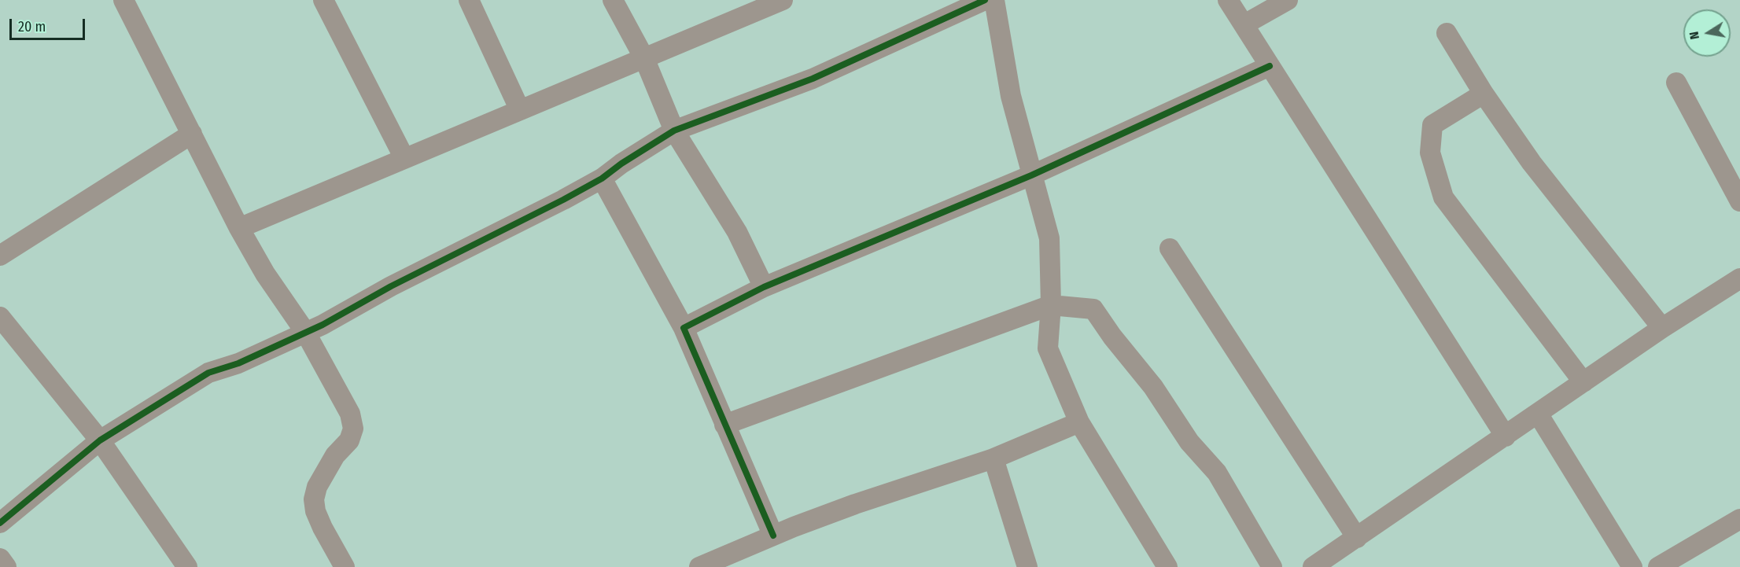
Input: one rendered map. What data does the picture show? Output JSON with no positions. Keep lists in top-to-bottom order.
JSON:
{
  "scale_bar": "20 m",
  "north": "left"
}
